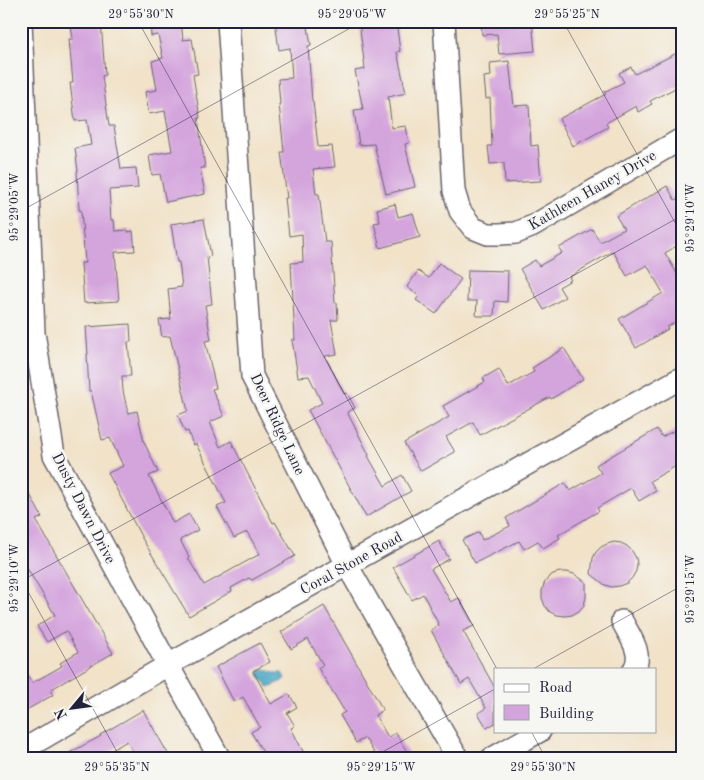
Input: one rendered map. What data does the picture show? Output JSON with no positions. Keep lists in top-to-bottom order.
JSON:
{
  "streets": {
    "street": [
      "Kathleen Haney Drive",
      "Deer Ridge Lane",
      "Dusty Dawn Drive",
      "Coral Stone Road"
    ]
  },
  "crossings": [
    ["Deer Ridge Lane", "Coral Stone Road"],
    ["Dusty Dawn Drive", "Coral Stone Road"]
  ],
  "legend": ["Road", "Building"],
  "north": "bottom left",
  "coordinates": [
    "29°55'30\"N",
    "95°29'05\"W",
    "29°55'25\"N",
    "95°29'10\"W",
    "95°29'15\"W",
    "29°55'35\"N"
  ]
}
